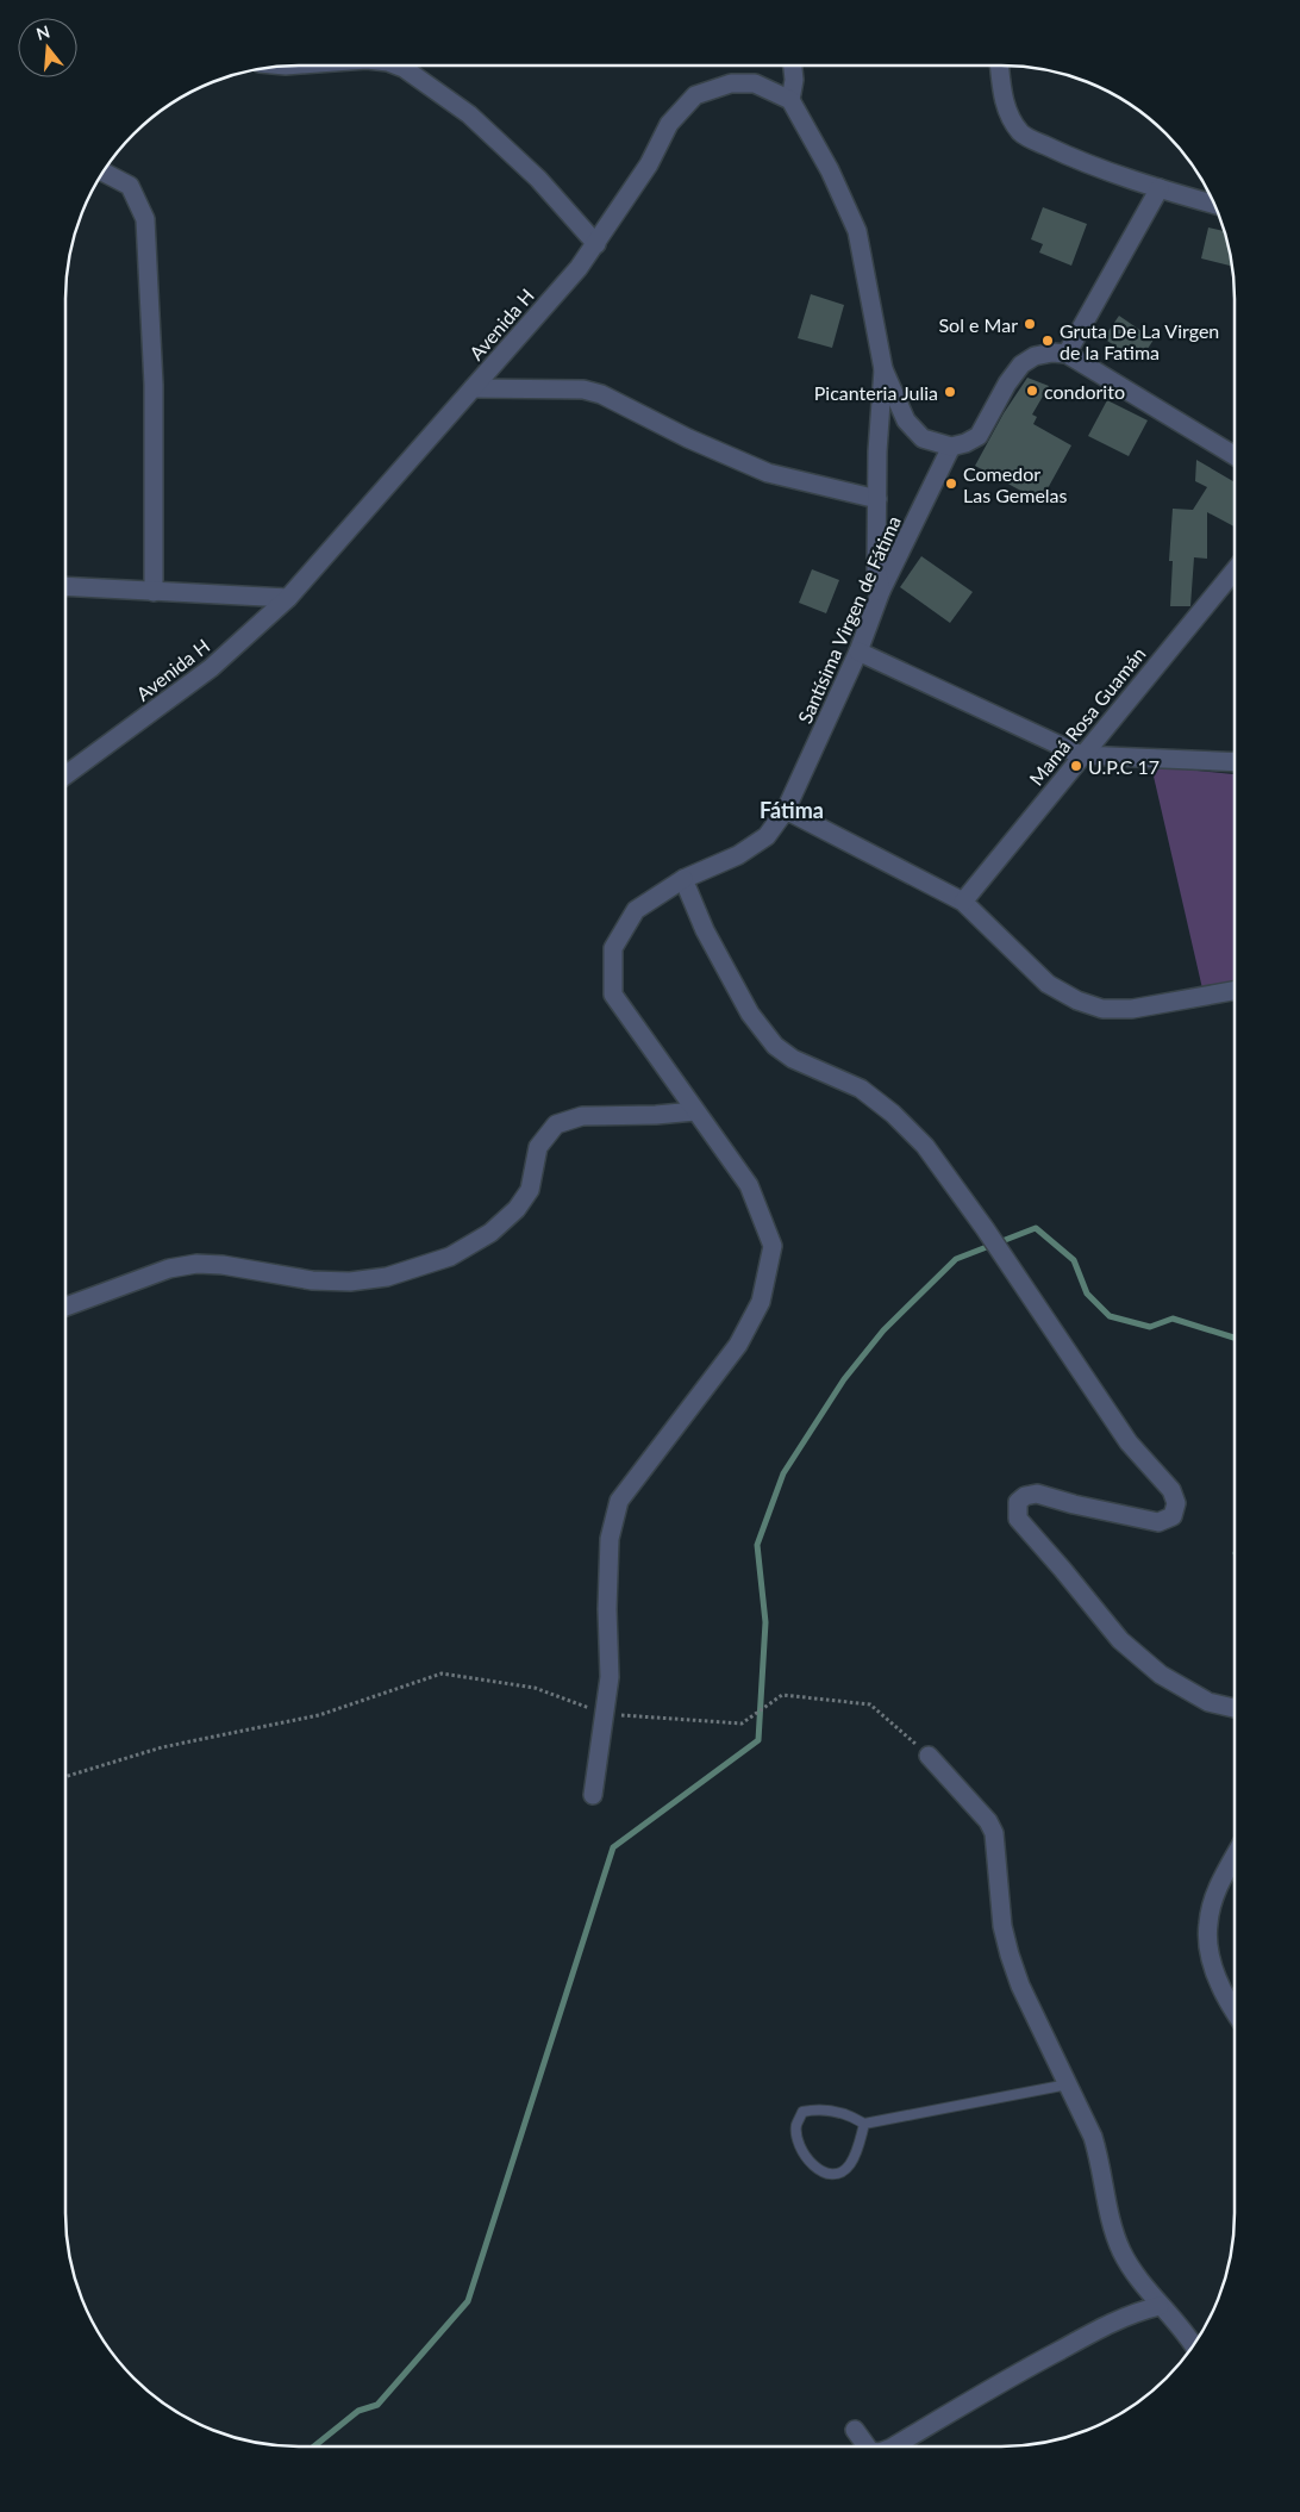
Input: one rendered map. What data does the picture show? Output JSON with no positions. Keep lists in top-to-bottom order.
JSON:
{
  "streets": {
    "street": ["Avenida H", "Santísima Virgen de Fátima", "Mamá Rosa Guamán"]
  },
  "districts": ["Fátima"],
  "places": [
    "Sol e Mar",
    "Gruta De La Virgen de la Fatima",
    "condorito",
    "Picanteria Julia",
    "Comedor Las Gemelas",
    "U.P.C 17"
  ],
  "north": "top"
}
